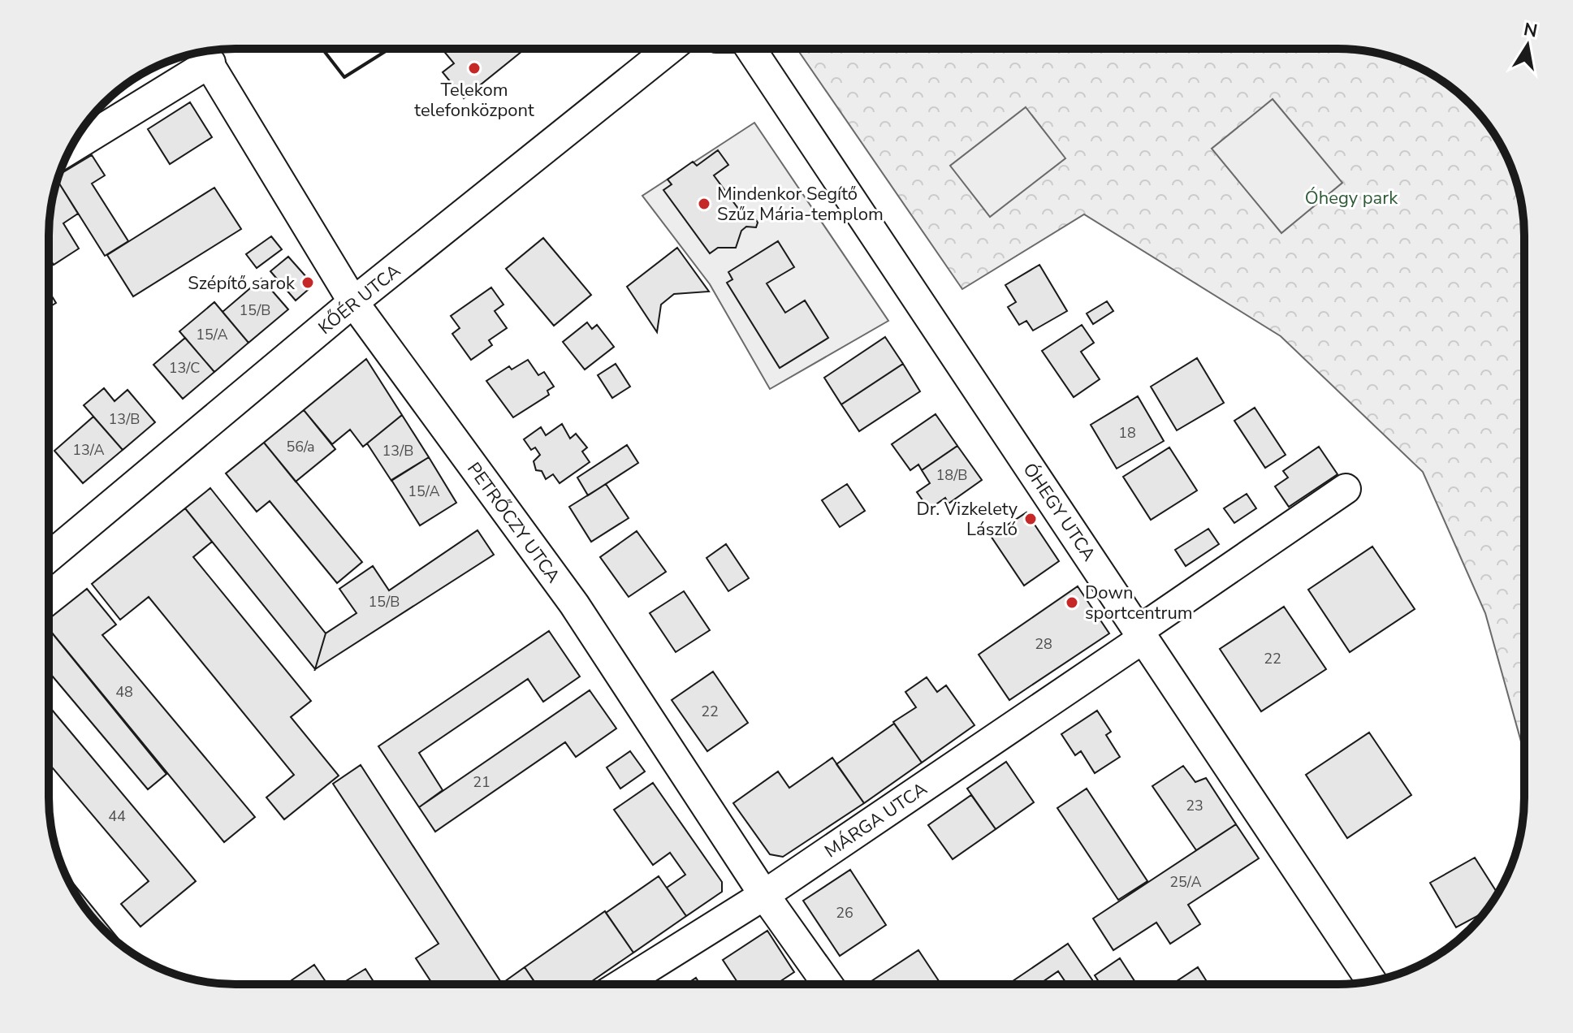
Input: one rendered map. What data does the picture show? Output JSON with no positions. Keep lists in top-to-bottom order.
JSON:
{
  "streets": {
    "street": [
      "KŐÉR UTCA",
      "ÓHEGY UTCA",
      "PETRŐCZY UTCA",
      "MÁRGA UTCA"
    ]
  },
  "crossings": [
    ["KŐÉR UTCA", "PETRŐCZY UTCA"],
    ["ÓHEGY UTCA", "MÁRGA UTCA"],
    ["PETRŐCZY UTCA", "MÁRGA UTCA"]
  ],
  "parks": ["Óhegy park"],
  "places": [
    "Telekom telefonközpont",
    "Mindenkor Segítő Szűz Mária-templom",
    "Szépítő sarok",
    "Dr. Vizkelety László",
    "Down sportcentrum"
  ],
  "house_numbers": [
    "15/B",
    "15/A",
    "13/C",
    "13/B",
    "18",
    "56/a",
    "13/A",
    "13/B",
    "18/B",
    "15/A",
    "15/B",
    "28",
    "22",
    "48",
    "22",
    "21",
    "23",
    "44",
    "25/A",
    "26"
  ],
  "north": "top"
}
